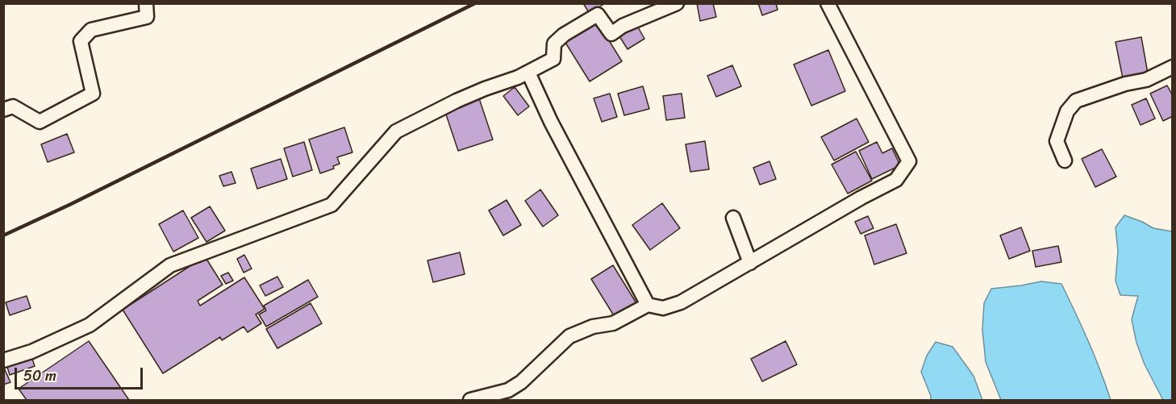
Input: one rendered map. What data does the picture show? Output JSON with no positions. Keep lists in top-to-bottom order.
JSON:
{
  "scale_bar": "50 m"
}
